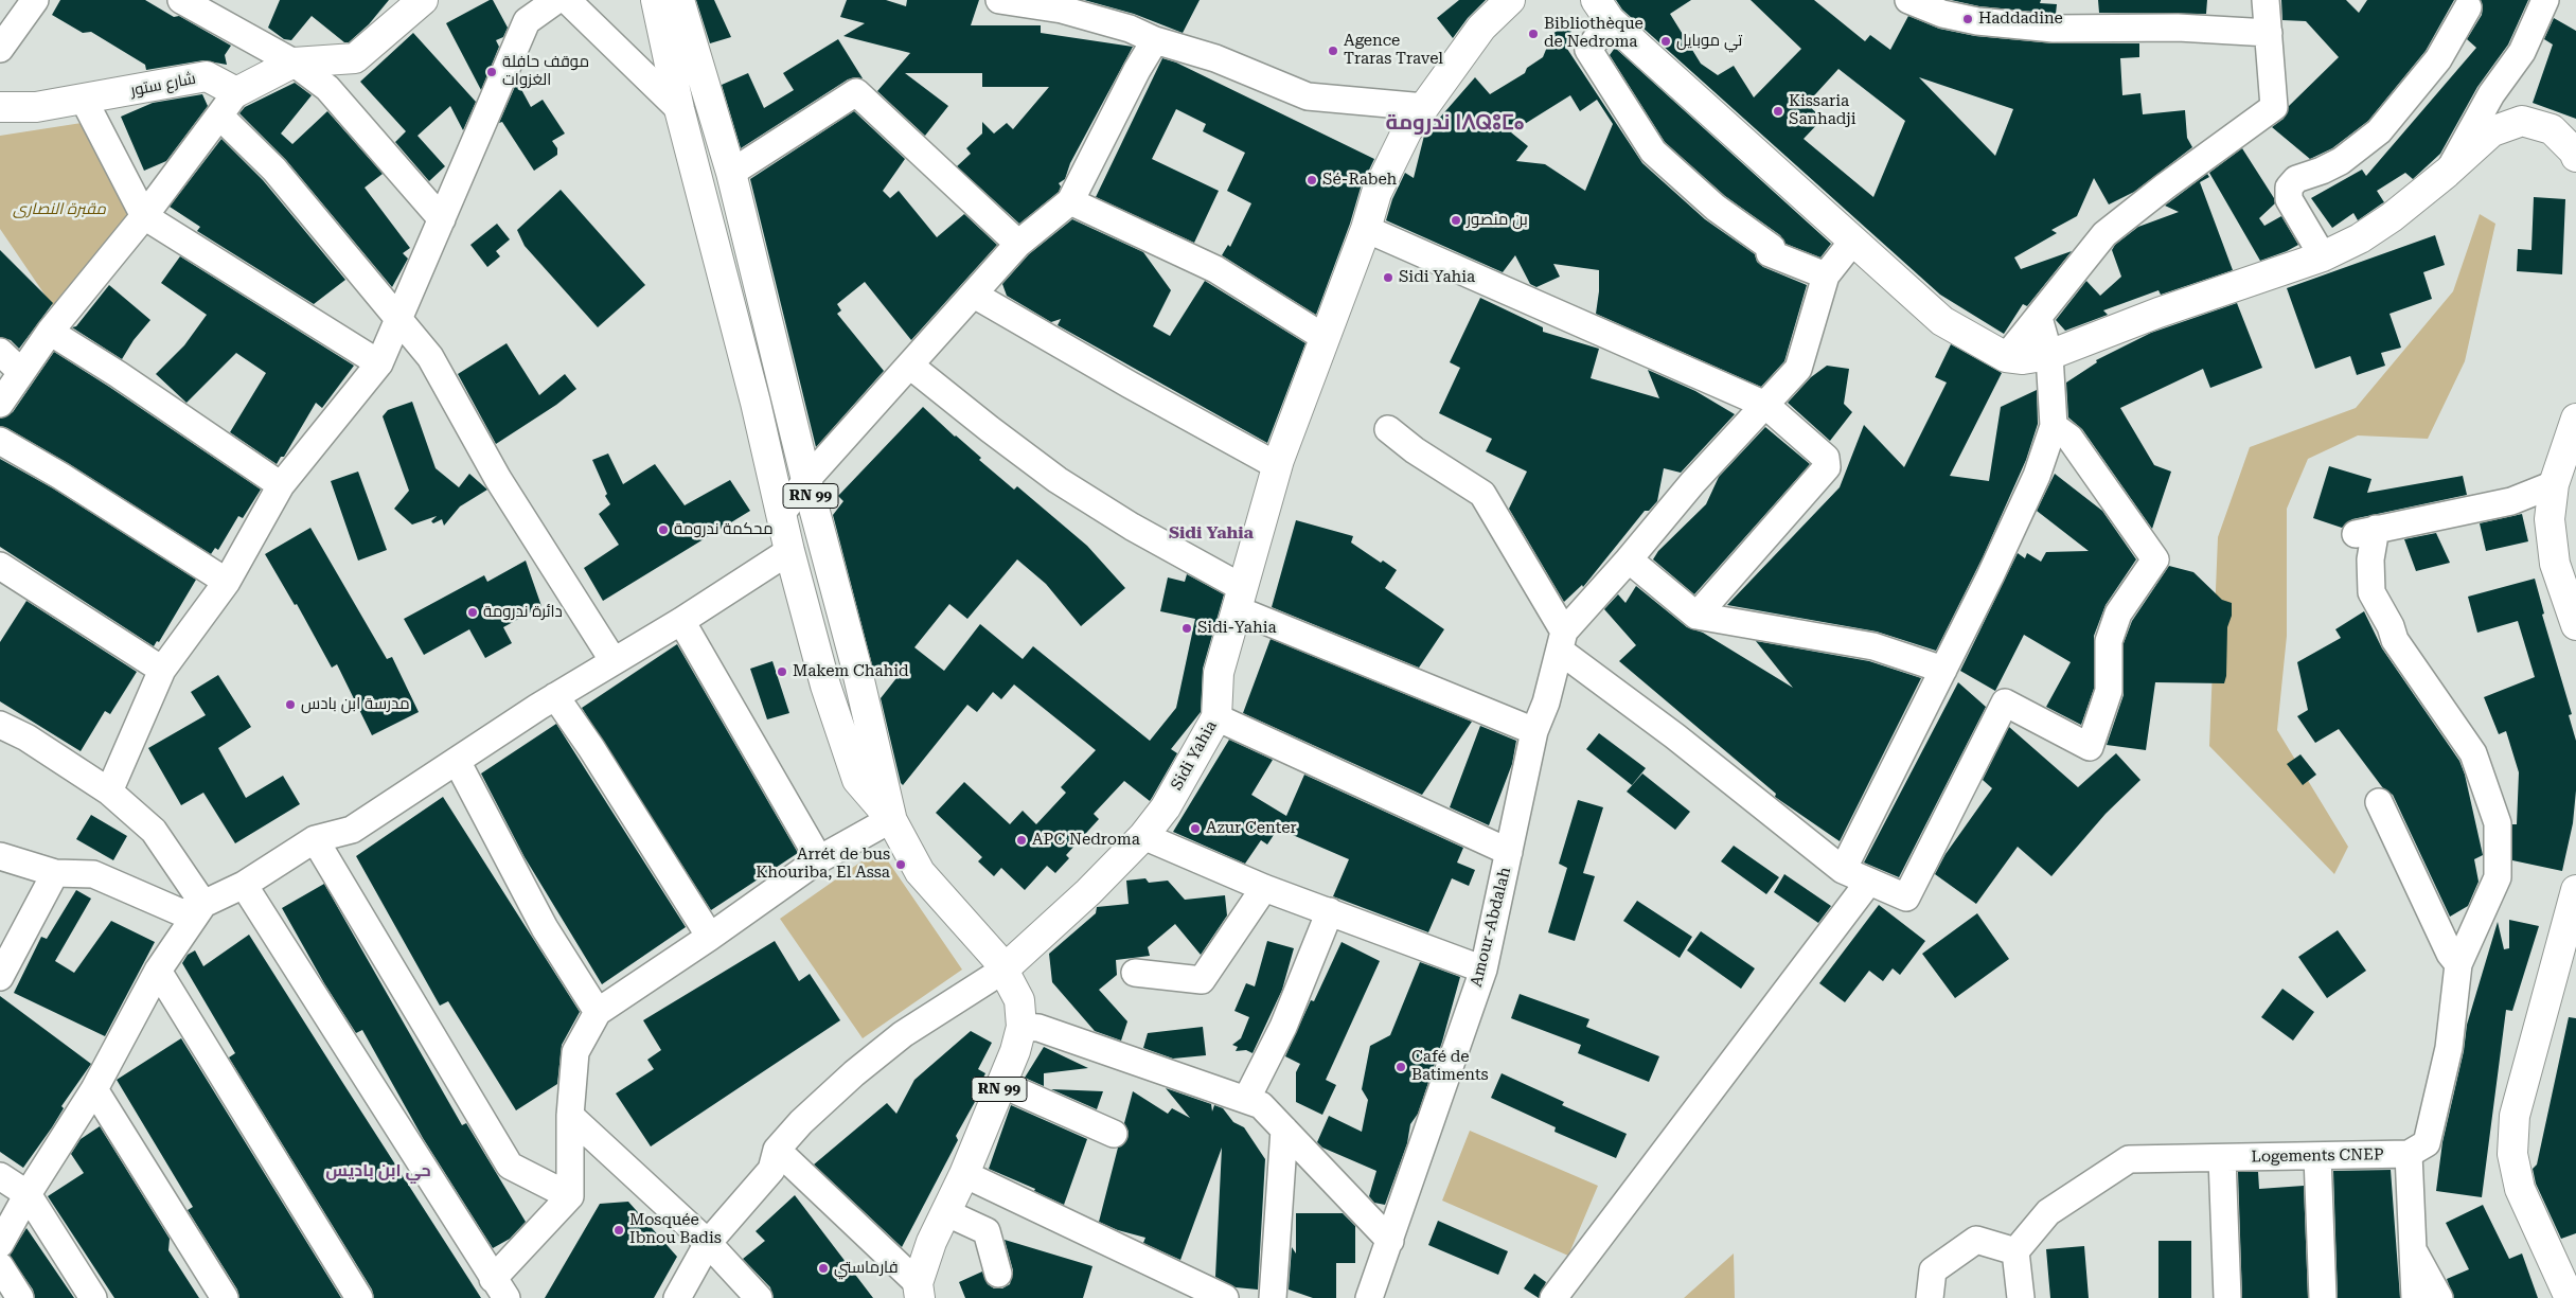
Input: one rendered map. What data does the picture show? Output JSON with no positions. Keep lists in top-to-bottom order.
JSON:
{
  "streets": {
    "main road": ["شارع ستور", "RN 99", "Sidi Yahia"],
    "street": ["Amour-Abdalah", "Logements CNEP"]
  },
  "crossings": [
    ["RN 99", "Sidi Yahia"]
  ],
  "districts": ["ندرومة ⵏⴷⵕⵓⵎⴰ", "Sidi Yahia", "حي ابن باديس"],
  "parks": ["مقبرة النصارى"],
  "places": [
    "Haddadine",
    "Bibliothèque de Nedroma",
    "تي موبايل",
    "Agence Traras Travel",
    "موقف حافلة الغزوات",
    "Kissaria Sanhadji",
    "Sé-Rabeh",
    "بن منصور",
    "Sidi Yahia",
    "محكمة ندرومة",
    "دائرة ندرومة",
    "Sidi-Yahia",
    "Makem Chahid",
    "مدرسة ابن بادس",
    "Azur Center",
    "APC Nedroma",
    "Arrét de bus Khouriba, El Assa",
    "Café de Batiments",
    "Mosquée Ibnou Badis",
    "فارماستي"
  ]
}
